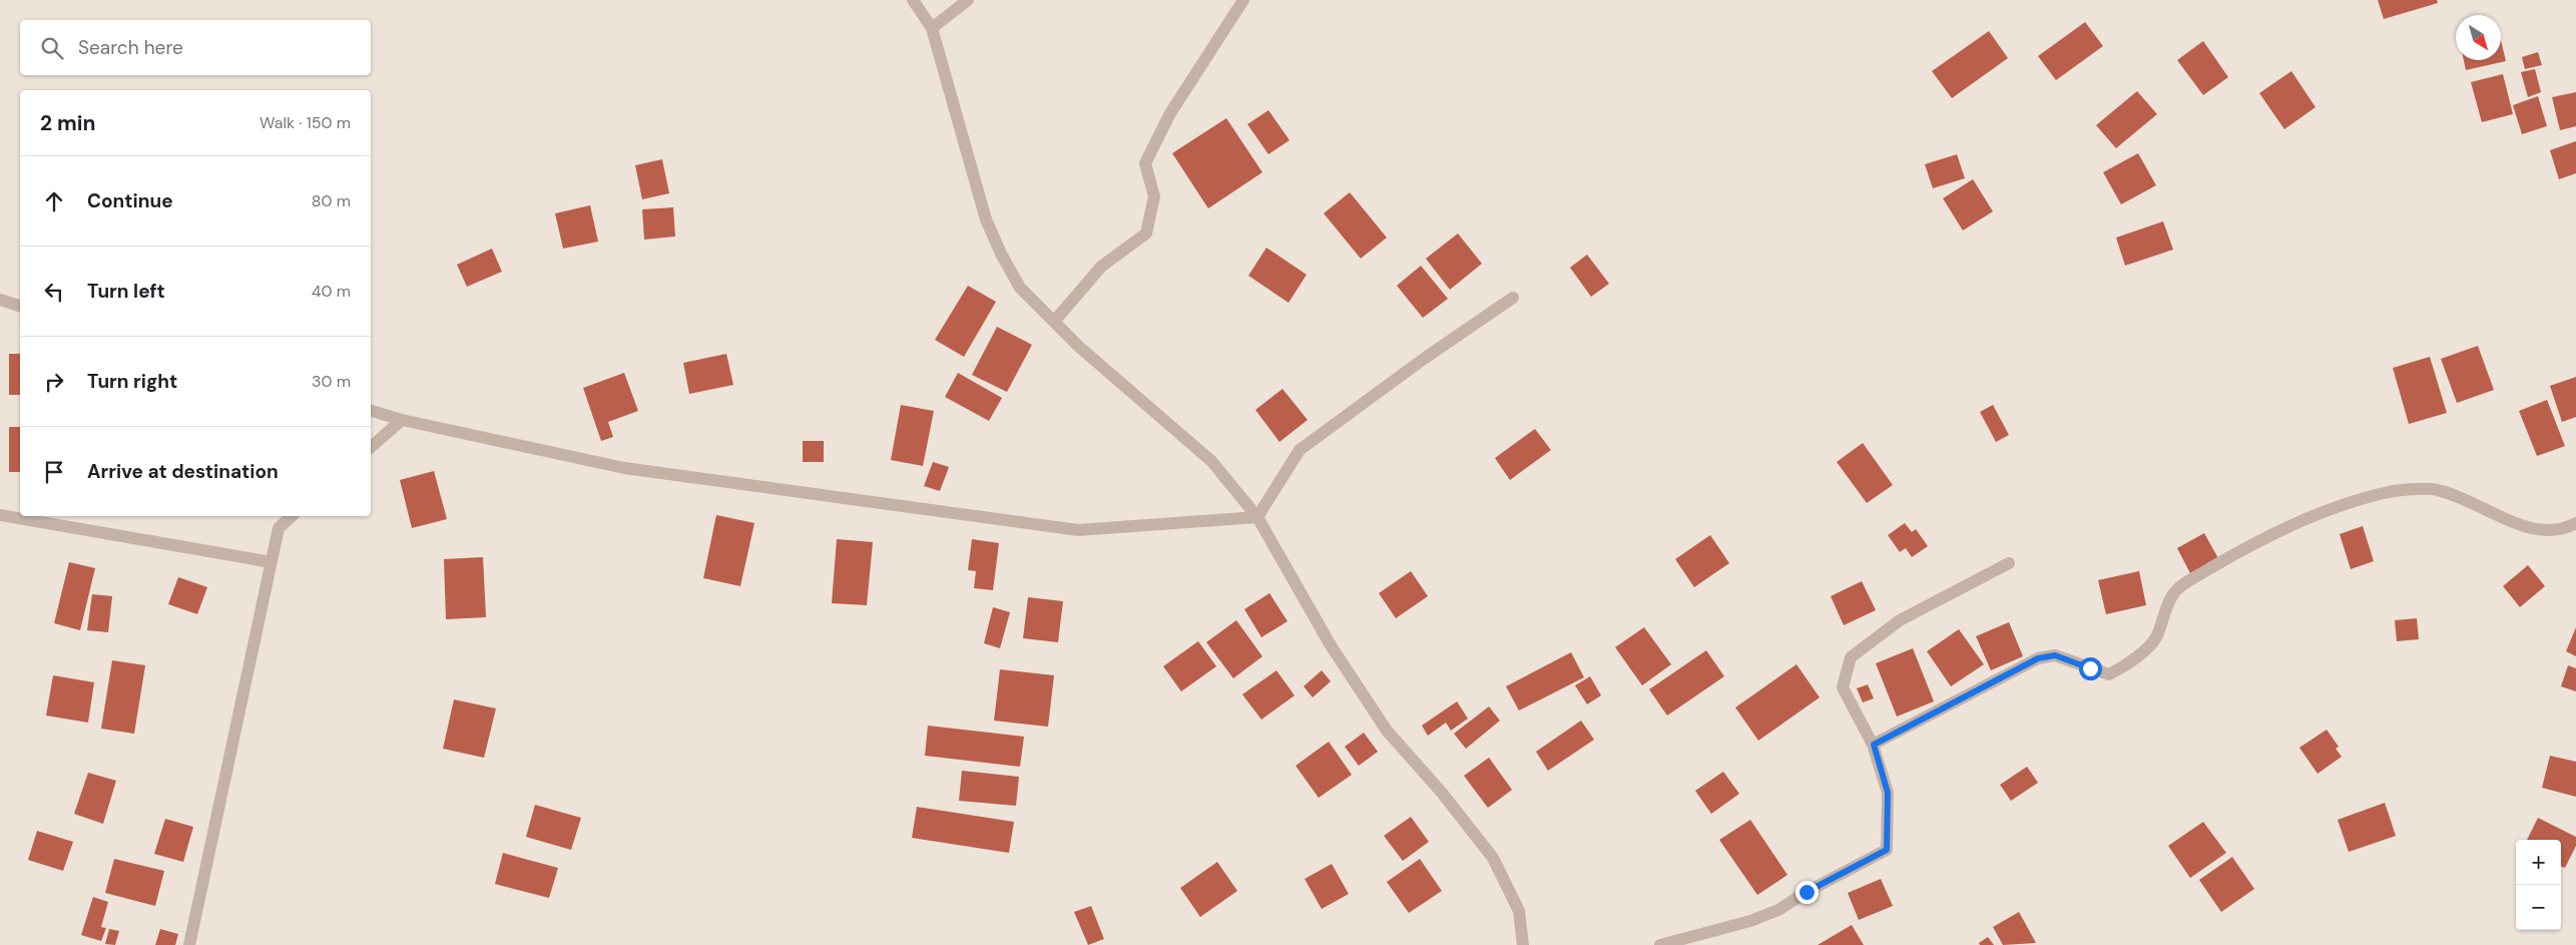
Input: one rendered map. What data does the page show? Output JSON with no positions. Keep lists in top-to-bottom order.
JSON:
{
  "north": "bottom right",
  "page": {
    "search": "Search here",
    "heading": ["2 min", "Walk · 150 m"],
    "list": [
      ["Continue", "80 m"],
      ["Turn left", "40 m"],
      ["Turn right", "30 m"],
      "Arrive at destination"
    ],
    "map_buttons": ["+", "−"]
  }
}
